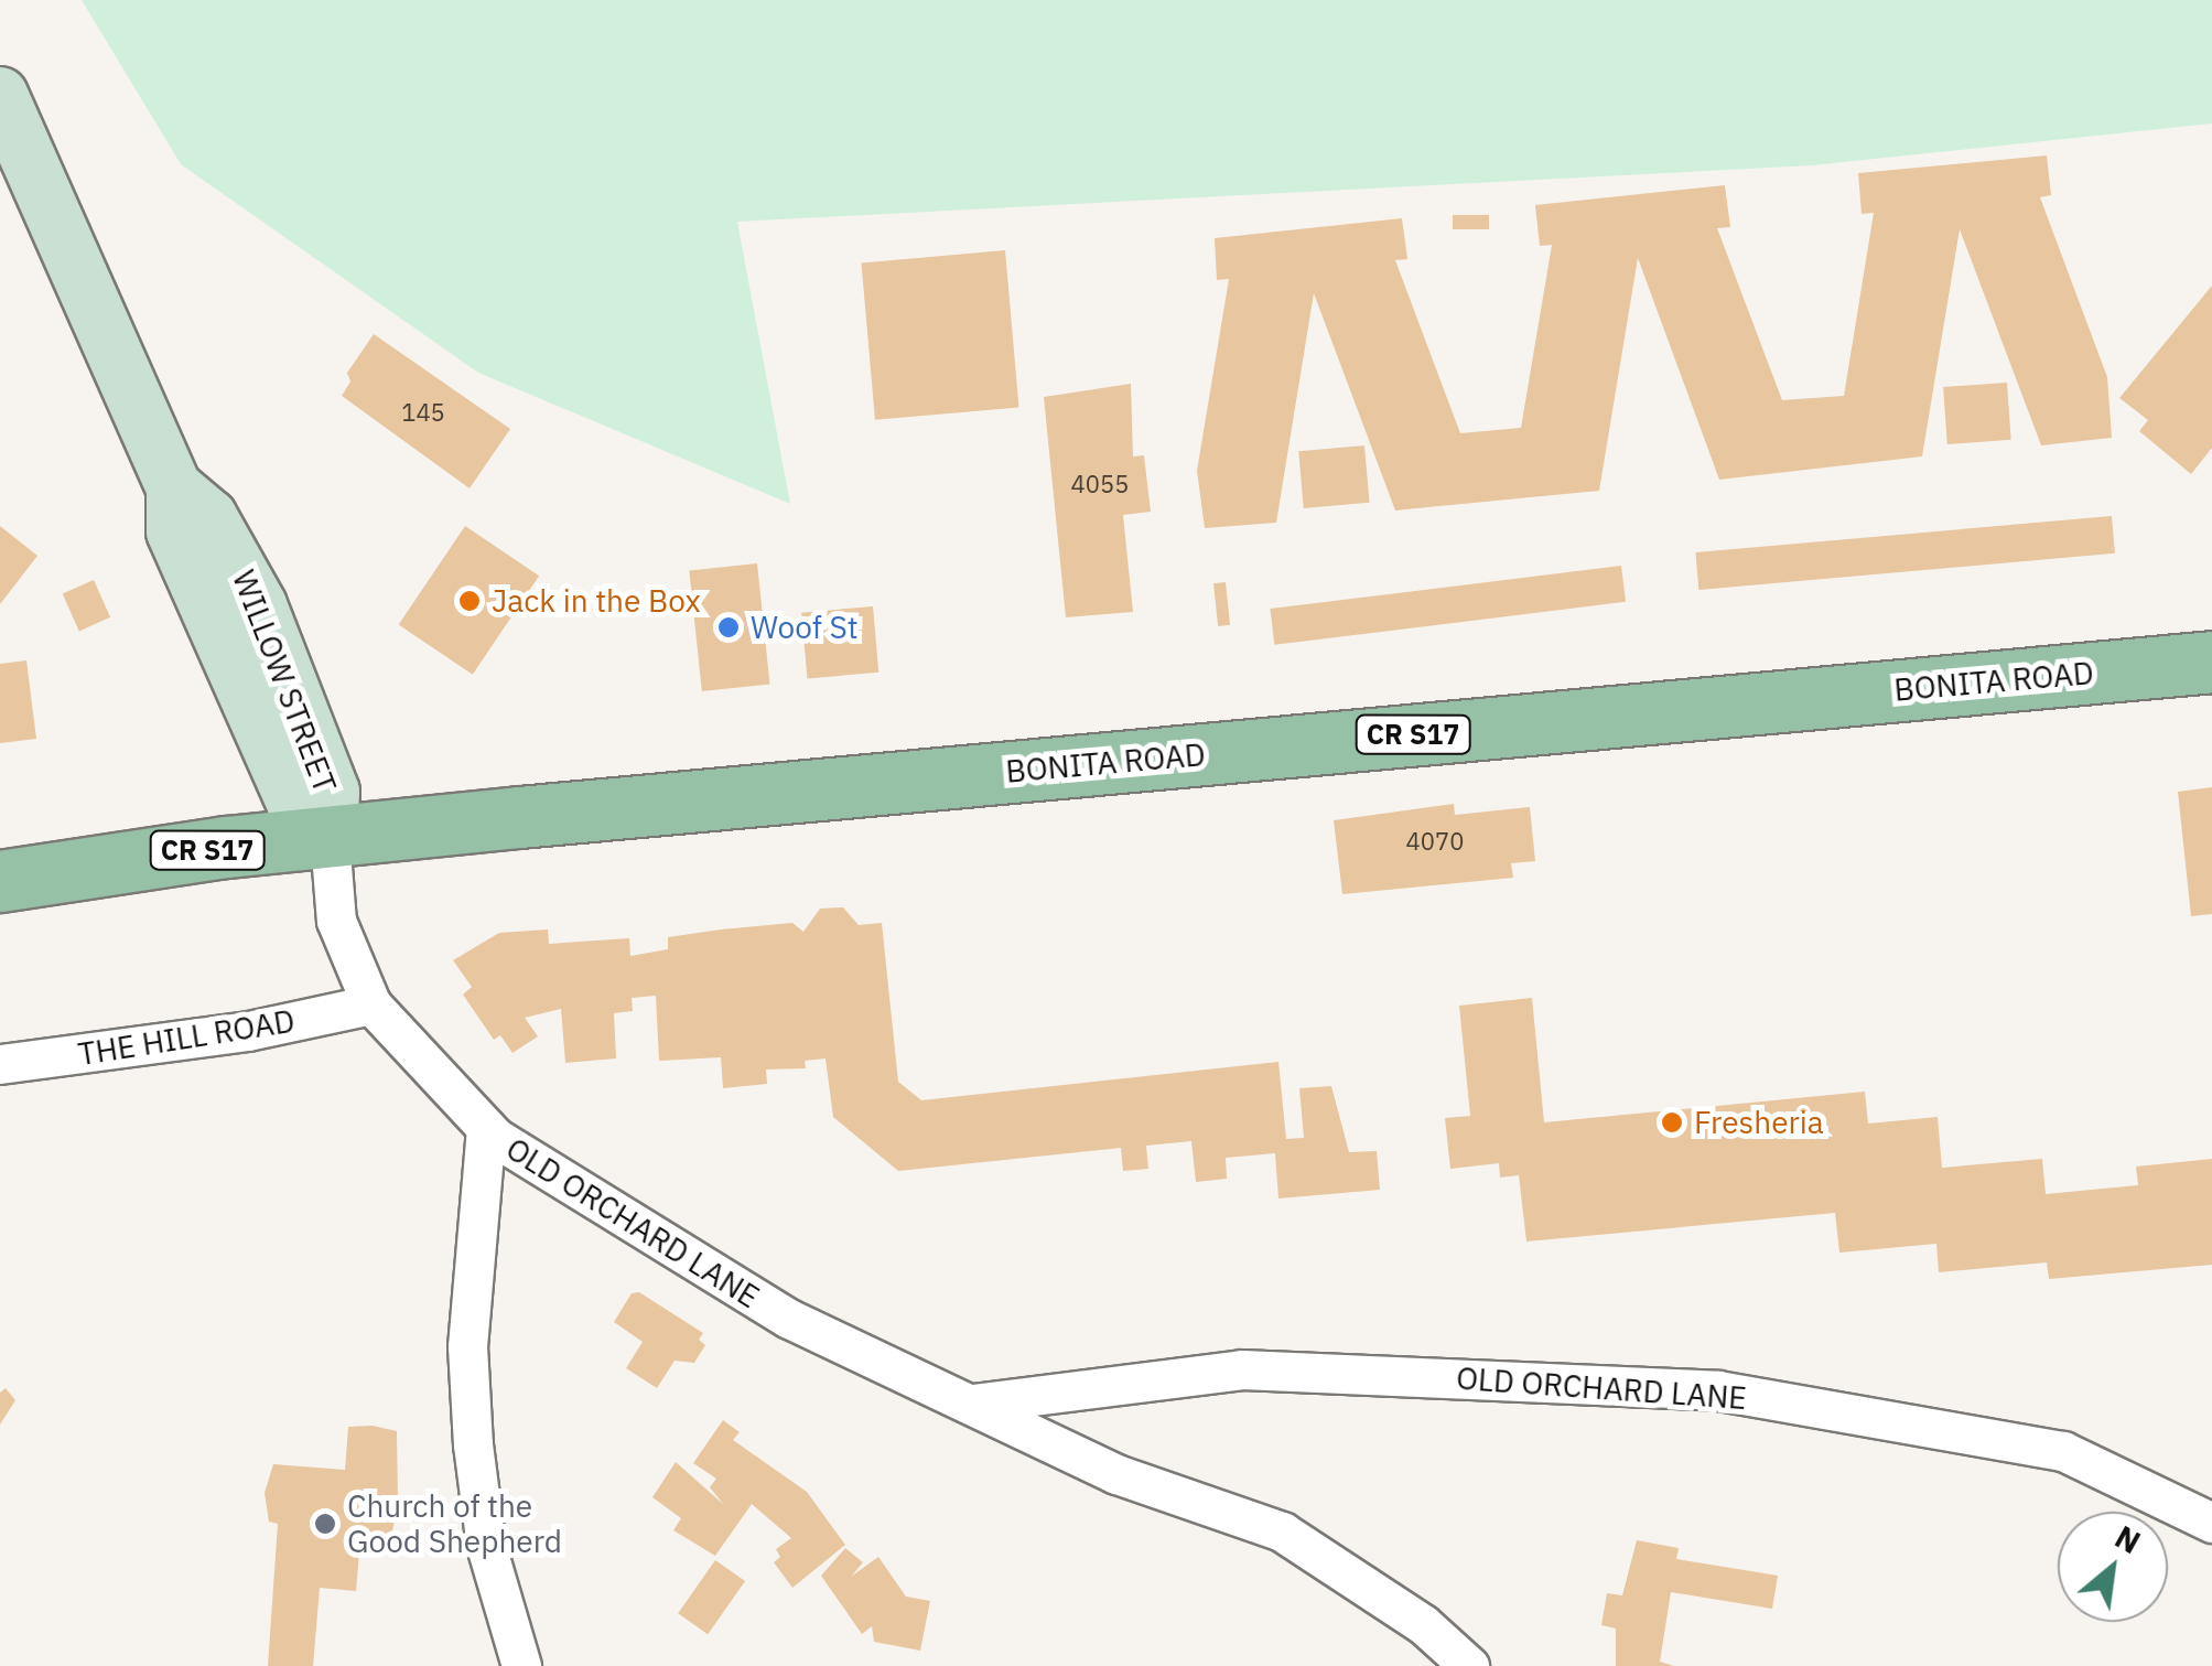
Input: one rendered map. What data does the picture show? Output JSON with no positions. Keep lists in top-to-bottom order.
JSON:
{
  "streets": {
    "main road": ["WILLOW STREET", "BONITA ROAD", "CR S17"],
    "street": ["THE HILL ROAD", "OLD ORCHARD LANE"]
  },
  "crossings": [
    ["WILLOW STREET", "BONITA ROAD"],
    ["WILLOW STREET", "OLD ORCHARD LANE"],
    ["BONITA ROAD", "OLD ORCHARD LANE"],
    ["THE HILL ROAD", "OLD ORCHARD LANE"]
  ],
  "places": [
    "Jack in the Box",
    "Woof St",
    "Fresheria",
    "Church of the Good Shepherd"
  ],
  "house_numbers": ["145", "4055", "4070"],
  "north": "top right"
}
